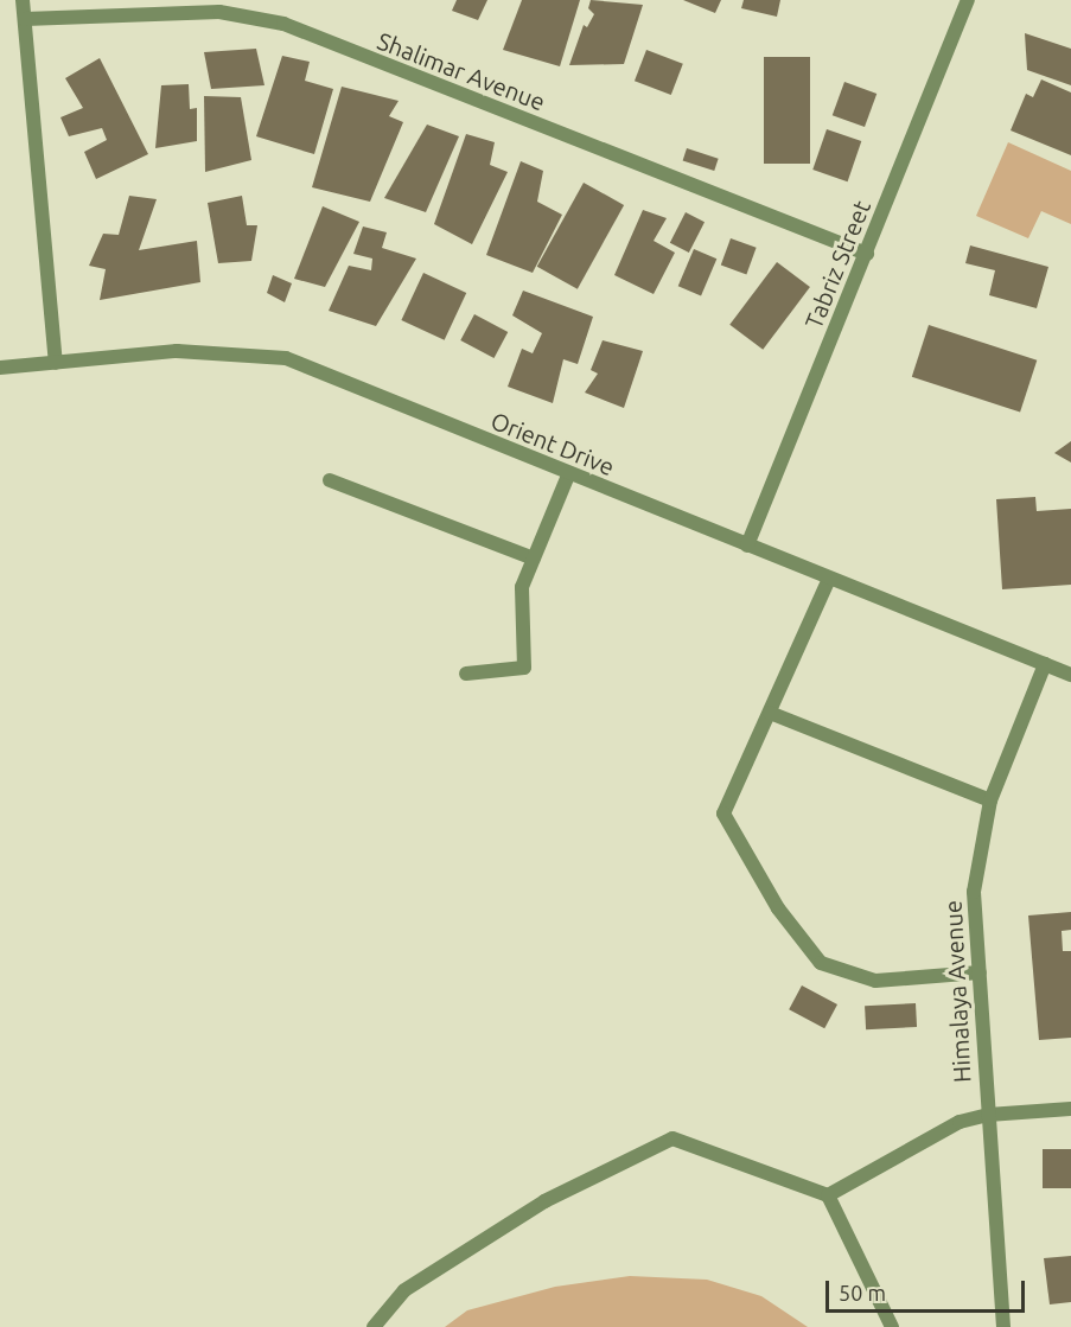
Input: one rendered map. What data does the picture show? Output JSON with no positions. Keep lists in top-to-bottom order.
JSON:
{
  "streets": {
    "street": [
      "Shalimar Avenue",
      "Tabriz Street",
      "Orient Drive",
      "Himalaya Avenue"
    ]
  },
  "crossings": [
    ["Shalimar Avenue", "Tabriz Street"],
    ["Tabriz Street", "Orient Drive"],
    ["Orient Drive", "Himalaya Avenue"]
  ],
  "scale_bar": "50 m"
}
